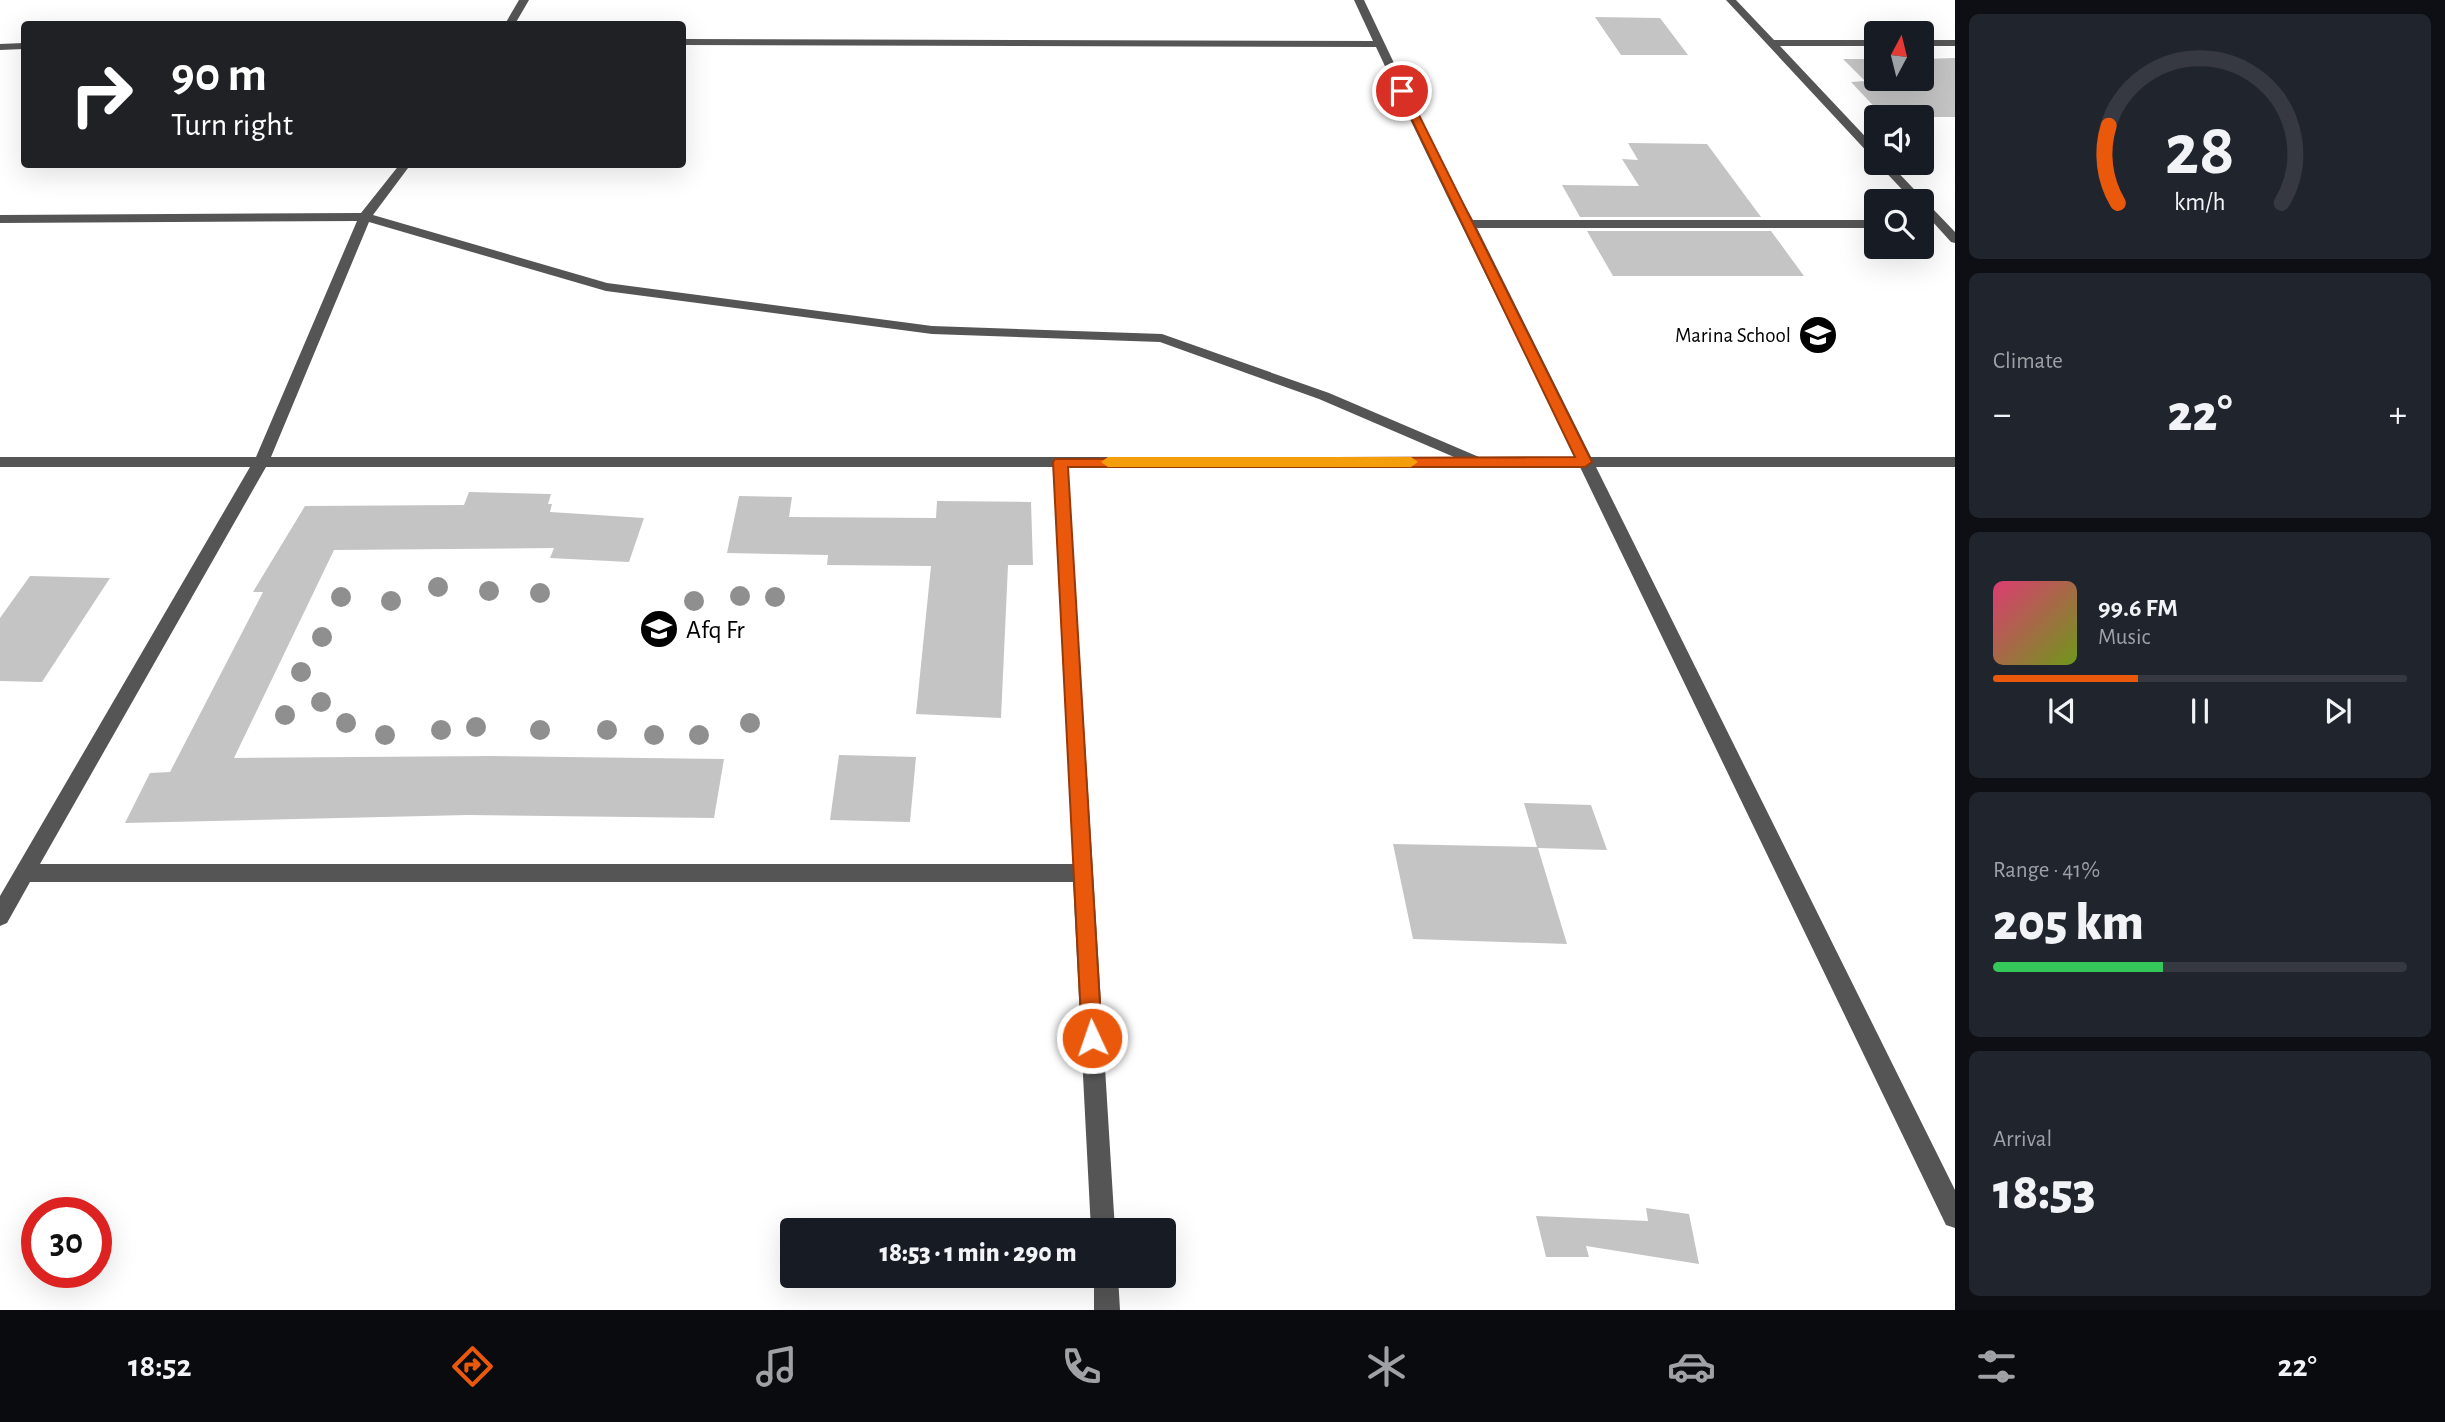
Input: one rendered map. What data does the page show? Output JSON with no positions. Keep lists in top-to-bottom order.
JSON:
{
  "places": {
    "school or university": ["Marina School", "Afq Fr"]
  },
  "north": "top",
  "page": {
    "turn": ["90 m", "Turn right"],
    "tile": [
      "Climate",
      ["Range · 41%", "205 km"],
      ["Arrival", "18:53"]
    ],
    "heat": ["−", "22°", "+"],
    "song": ["99.6 FM", "Music"],
    "limit": "30",
    "trip": "18:53 · 1 min · 290 m",
    "tabs": ["18:52", "22°"],
    "gauge": ["28", "km/h"]
  }
}
